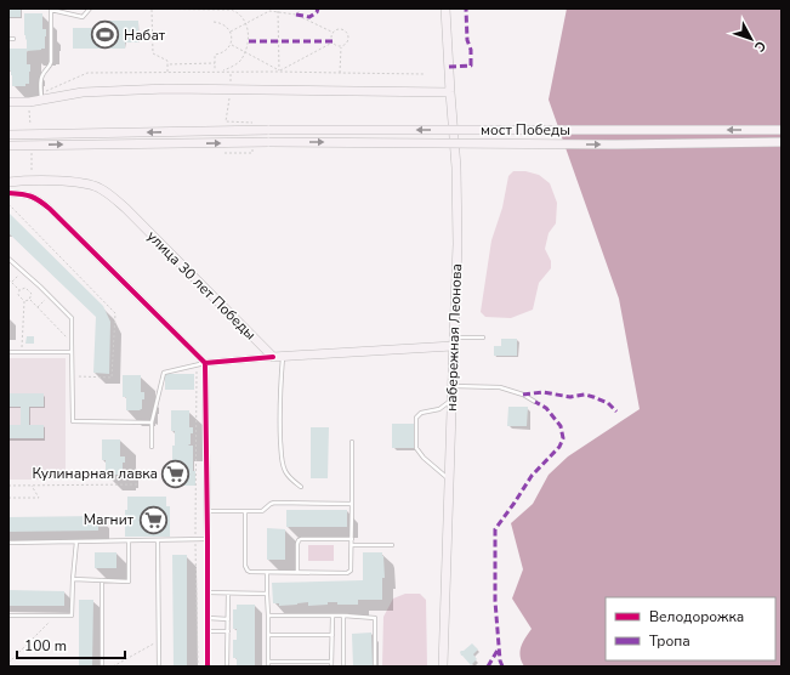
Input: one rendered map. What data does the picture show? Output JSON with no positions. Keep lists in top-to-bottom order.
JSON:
{
  "streets": {
    "main road": ["мост Победы", "улица 30 лет Победы", "набережная Леонова"]
  },
  "places": {
    "sports": ["Набат"],
    "supermarket": ["Кулинарная лавка", "Магнит"]
  },
  "legend": ["Велодорожка", "Тропа"],
  "scale_bar": "100 m",
  "north": "bottom right"
}
